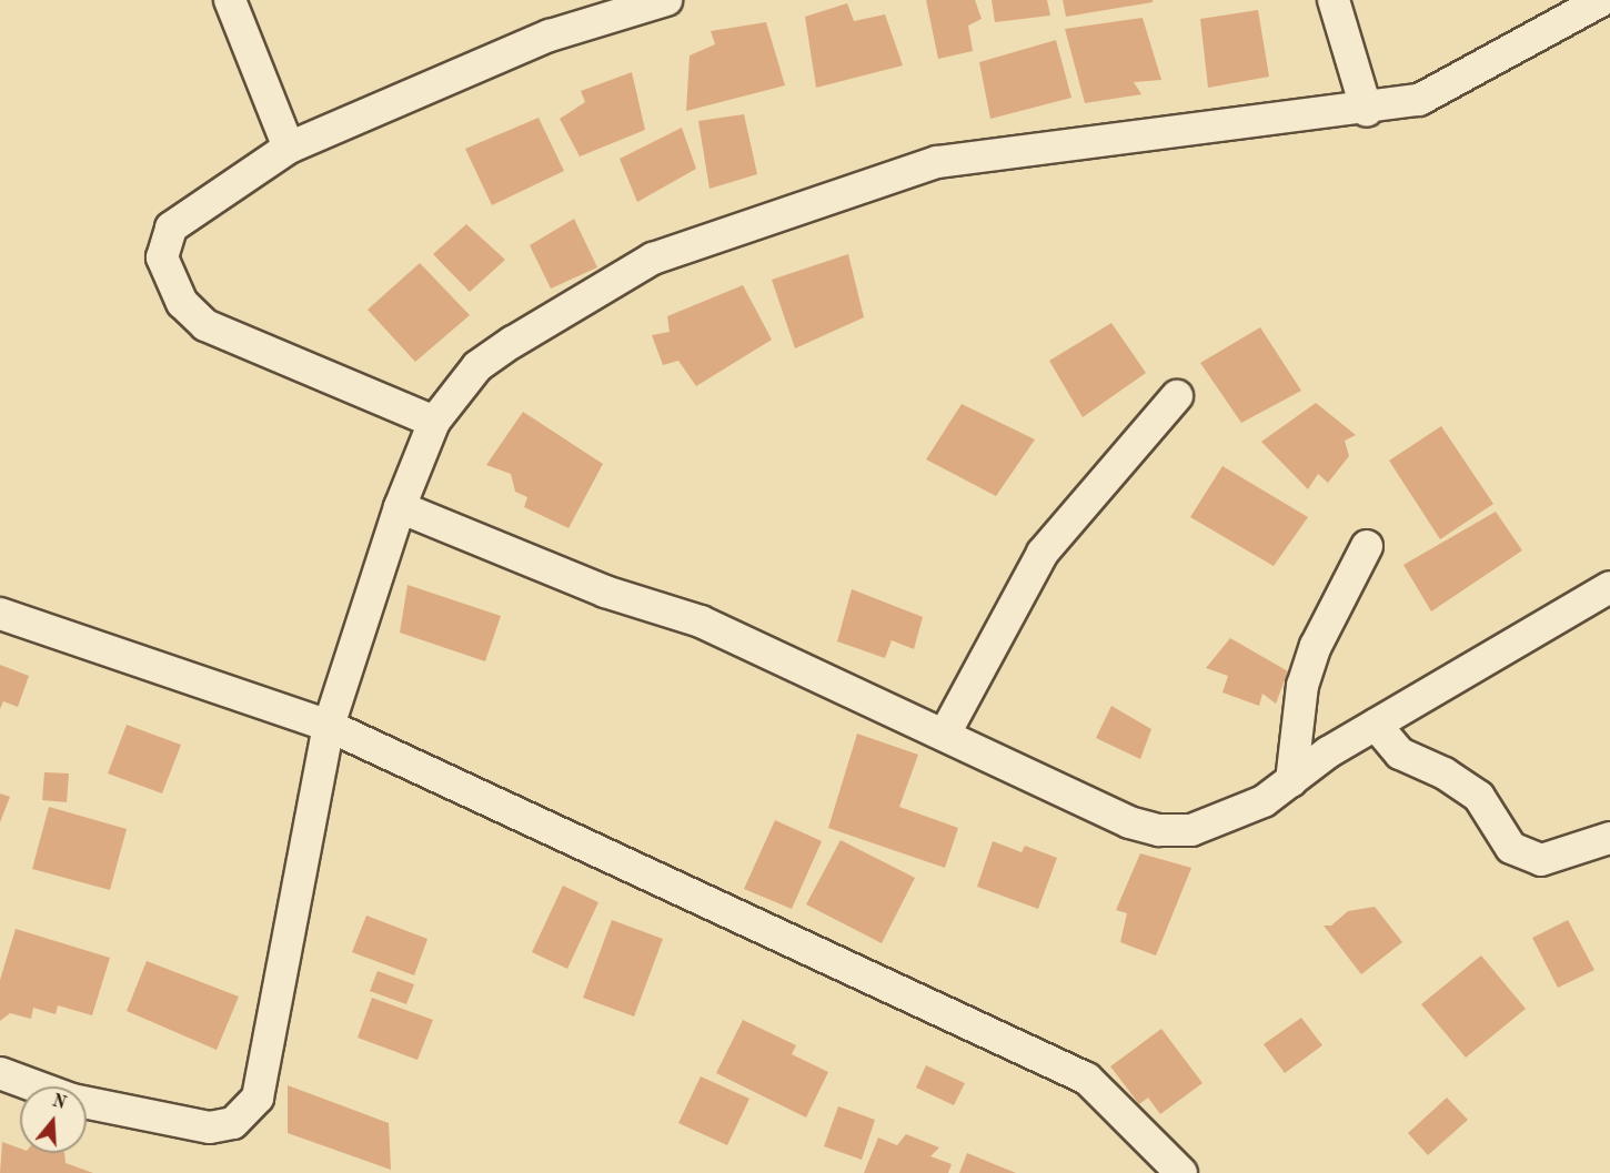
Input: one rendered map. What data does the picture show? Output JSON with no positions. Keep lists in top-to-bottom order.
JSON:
{
  "north": "top"
}
